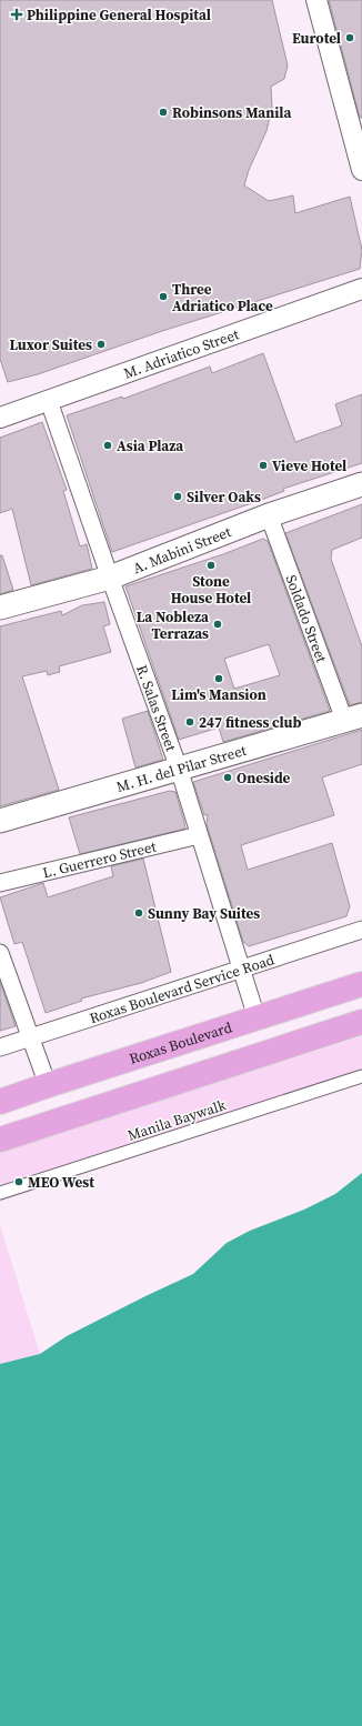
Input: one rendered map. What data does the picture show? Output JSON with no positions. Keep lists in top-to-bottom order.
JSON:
{
  "streets": {
    "highway": ["Roxas Boulevard"],
    "main road": ["A. Mabini Street", "M. H. del Pilar Street"],
    "street": [
      "M. Adriatico Street",
      "Soldado Street",
      "R. Salas Street",
      "L. Guerrero Street",
      "Roxas Boulevard Service Road",
      "Manila Baywalk"
    ]
  },
  "crossings": [
    ["M. Adriatico Street", "R. Salas Street"],
    ["A. Mabini Street", "Soldado Street"],
    ["A. Mabini Street", "R. Salas Street"],
    ["Soldado Street", "M. H. del Pilar Street"],
    ["R. Salas Street", "M. H. del Pilar Street"],
    ["R. Salas Street", "L. Guerrero Street"],
    ["R. Salas Street", "Roxas Boulevard Service Road"],
    ["R. Salas Street", "Roxas Boulevard"]
  ],
  "places": {
    "health": ["Philippine General Hospital"],
    "other": [
      "Eurotel",
      "Robinsons Manila",
      "Three Adriatico Place",
      "Luxor Suites",
      "Asia Plaza",
      "Vieve Hotel",
      "Silver Oaks",
      "Stone House Hotel",
      "La Nobleza Terrazas",
      "Lim's Mansion",
      "247 fitness club",
      "Oneside",
      "Sunny Bay Suites",
      "MEO West"
    ]
  }
}
